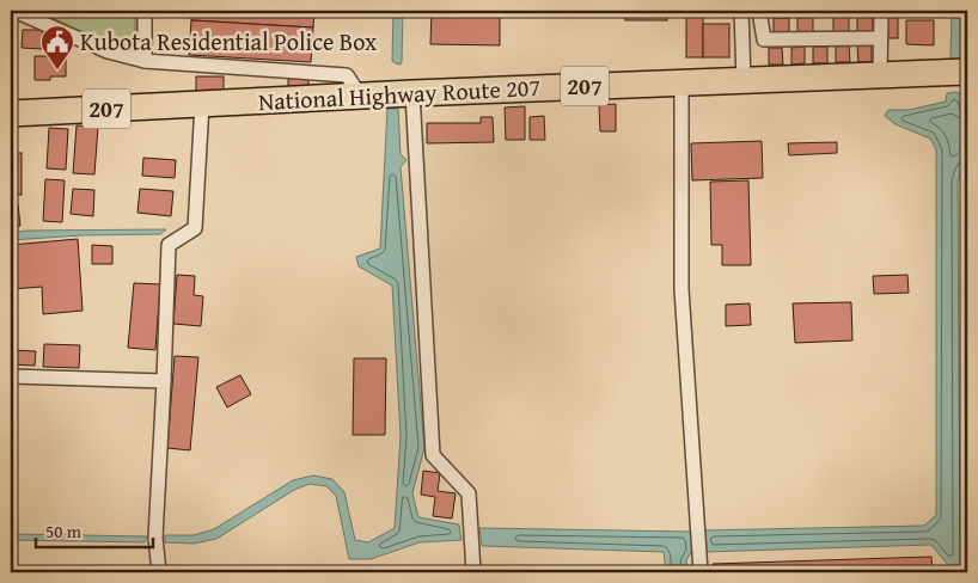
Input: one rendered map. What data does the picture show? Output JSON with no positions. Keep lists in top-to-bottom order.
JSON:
{
  "streets": {
    "highway": ["207", "National Highway Route 207"]
  },
  "places": {
    "public building": ["Kubota Residential Police Box"]
  },
  "scale_bar": "50 m"
}
